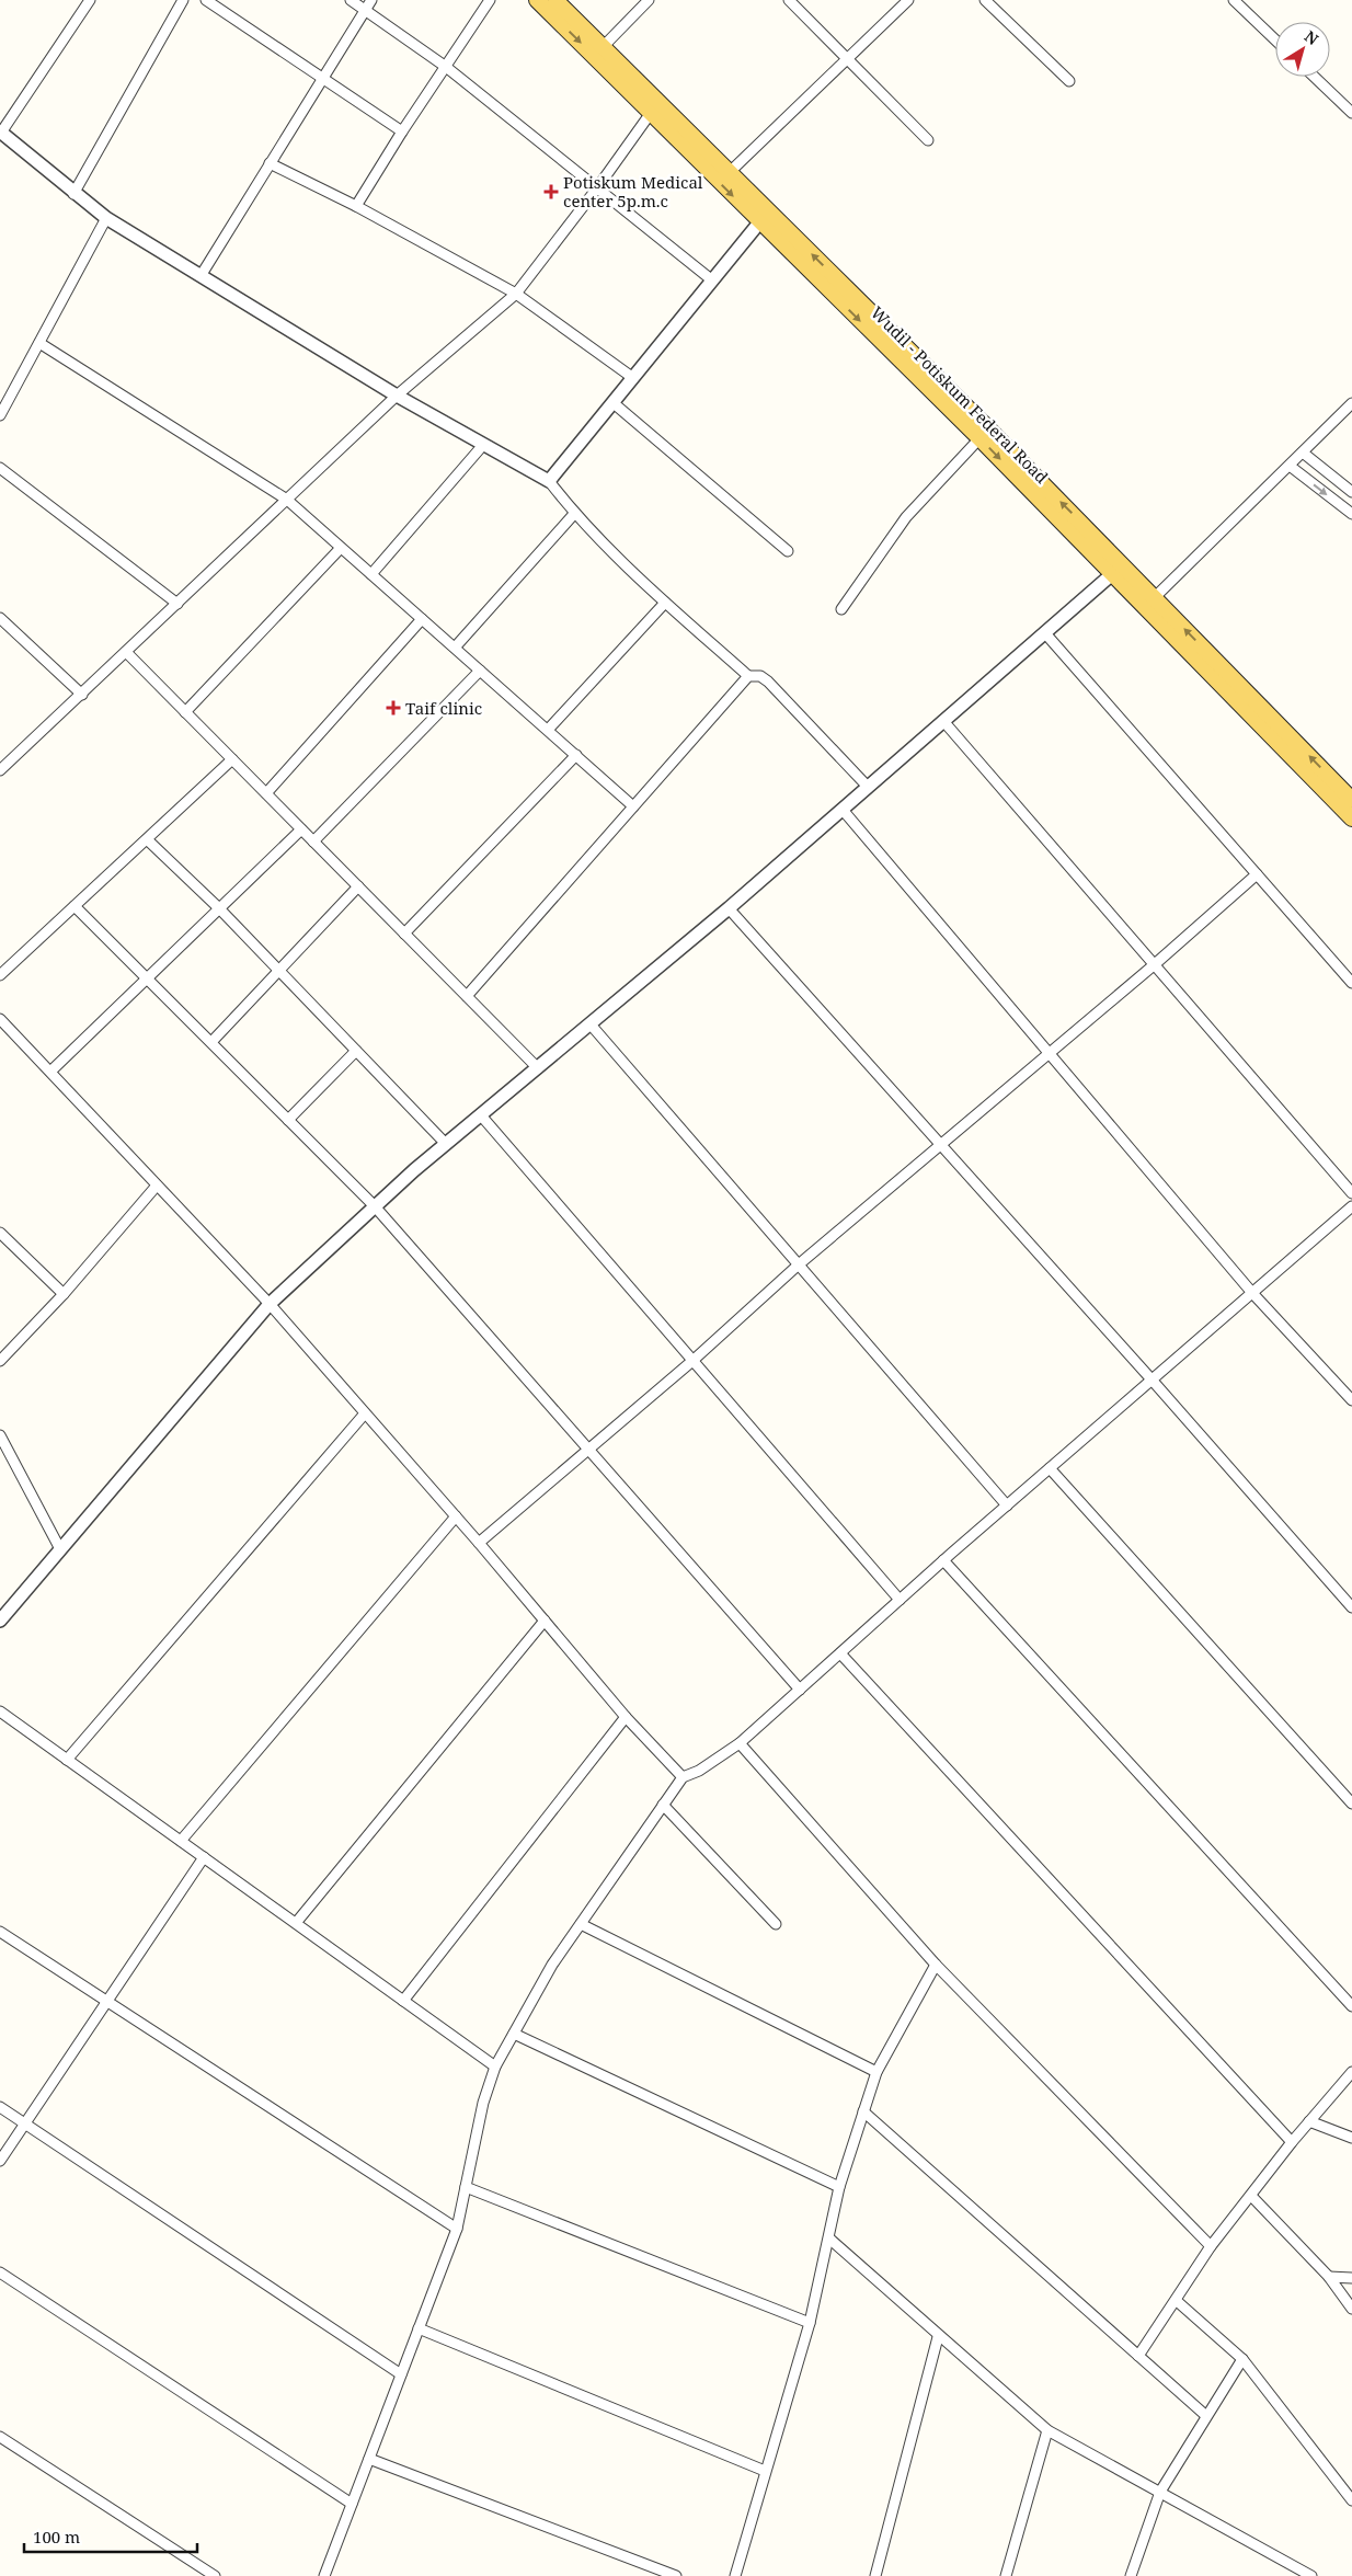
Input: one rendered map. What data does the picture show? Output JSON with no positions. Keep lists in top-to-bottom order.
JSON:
{
  "streets": {
    "main road": ["Wudil - Potiskum Federal Road"]
  },
  "places": {
    "health": ["Potiskum Medical center 5p.m.c", "Taif clinic"]
  },
  "scale_bar": "100 m",
  "north": "top right"
}
